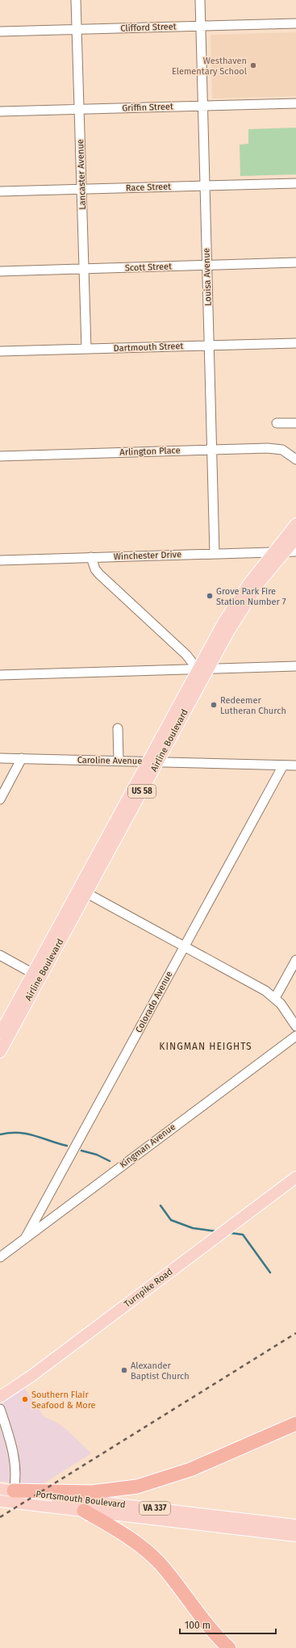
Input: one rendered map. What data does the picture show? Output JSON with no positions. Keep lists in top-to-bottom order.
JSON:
{
  "streets": {
    "main road": [
      "Airline Boulevard",
      "US 58",
      "Turnpike Road",
      "Portsmouth Boulevard",
      "VA 337"
    ],
    "street": [
      "Clifford Street",
      "Griffin Street",
      "Lancaster Avenue",
      "Race Street",
      "Scott Street",
      "Louisa Avenue",
      "Dartmouth Street",
      "Arlington Place",
      "Winchester Drive",
      "Caroline Avenue",
      "Colorado Avenue",
      "Kingman Avenue"
    ]
  },
  "crossings": [
    ["Clifford Street", "Lancaster Avenue"],
    ["Clifford Street", "Louisa Avenue"],
    ["Griffin Street", "Lancaster Avenue"],
    ["Griffin Street", "Louisa Avenue"],
    ["Lancaster Avenue", "Race Street"],
    ["Lancaster Avenue", "Scott Street"],
    ["Lancaster Avenue", "Dartmouth Street"],
    ["Race Street", "Louisa Avenue"],
    ["Scott Street", "Louisa Avenue"],
    ["Louisa Avenue", "Dartmouth Street"],
    ["Louisa Avenue", "Arlington Place"],
    ["Louisa Avenue", "Winchester Drive"],
    ["Winchester Drive", "Airline Boulevard"],
    ["Airline Boulevard", "Caroline Avenue"],
    ["Caroline Avenue", "Colorado Avenue"],
    ["Colorado Avenue", "Kingman Avenue"]
  ],
  "districts": ["KINGMAN HEIGHTS"],
  "places": [
    "Westhaven Elementary School",
    "Grove Park Fire Station Number 7",
    "Redeemer Lutheran Church",
    "Alexander Baptist Church",
    "Southern Flair Seafood & More"
  ],
  "scale_bar": "100 m"
}
